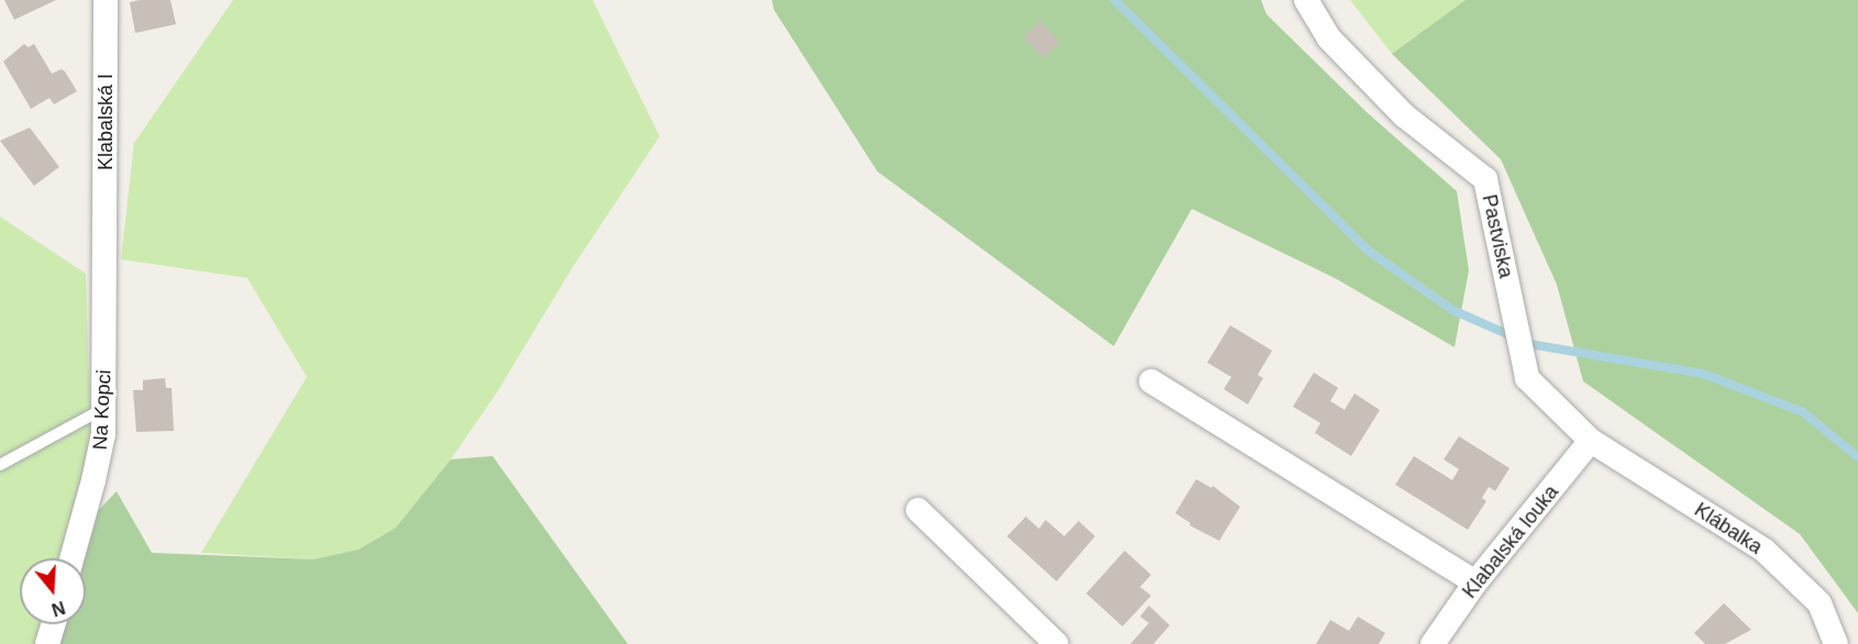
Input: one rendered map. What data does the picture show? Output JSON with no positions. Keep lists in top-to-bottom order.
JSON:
{
  "streets": {
    "street": [
      "Klabalská I",
      "Pastviska",
      "Na Kopci",
      "Klábalka",
      "Klabalská louka"
    ]
  },
  "crossings": [
    ["Klabalská I", "Na Kopci"],
    ["Pastviska", "Klábalka"],
    ["Pastviska", "Klabalská louka"],
    ["Klábalka", "Klabalská louka"]
  ],
  "north": "bottom"
}
